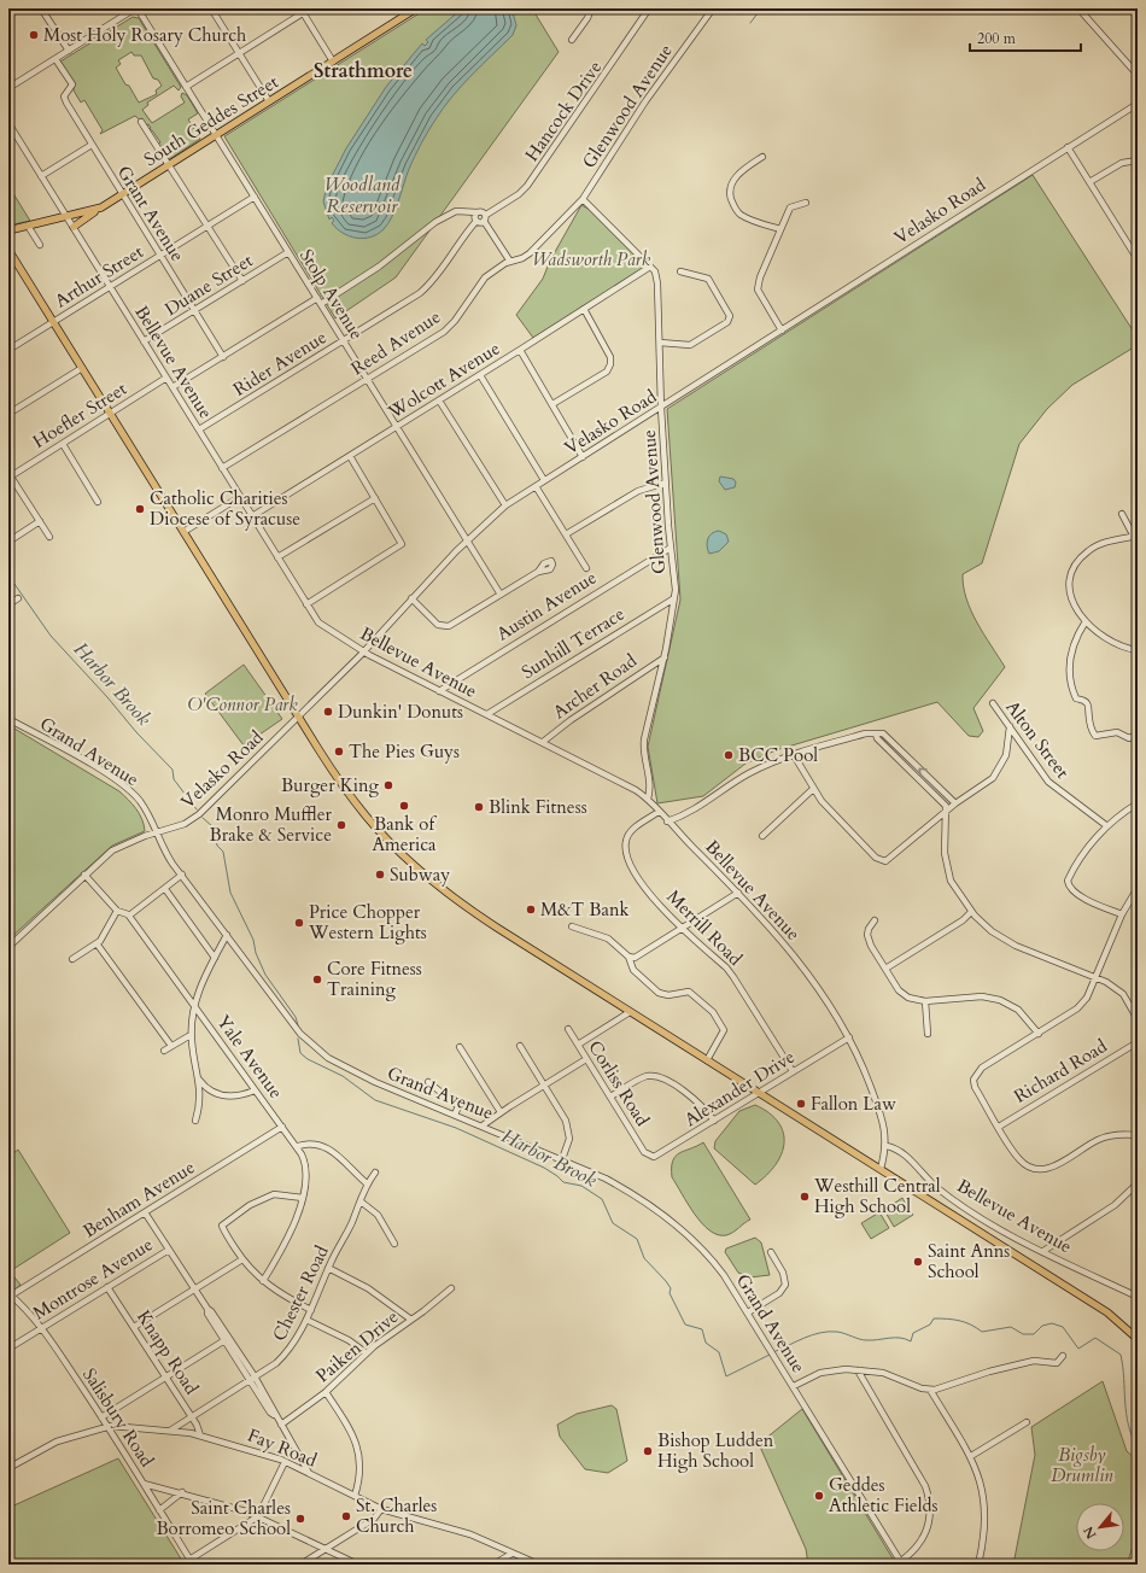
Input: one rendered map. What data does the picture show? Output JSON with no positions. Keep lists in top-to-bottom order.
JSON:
{
  "streets": {
    "main road": ["South Geddes Street"],
    "street": [
      "Glenwood Avenue",
      "Hancock Drive",
      "Velasko Road",
      "Grant Avenue",
      "Arthur Street",
      "Duane Street",
      "Stolp Avenue",
      "Reed Avenue",
      "Bellevue Avenue",
      "Rider Avenue",
      "Wolcott Avenue",
      "Hoefler Street",
      "Austin Avenue",
      "Sunhill Terrace",
      "Archer Road",
      "Alton Street",
      "Grand Avenue",
      "Merrill Road",
      "Yale Avenue",
      "Richard Road",
      "Corliss Road",
      "Alexander Drive",
      "Benham Avenue",
      "Montrose Avenue",
      "Chester Road",
      "Paiken Drive",
      "Knapp Road",
      "Salisbury Road",
      "Fay Road"
    ]
  },
  "crossings": [
    ["Glenwood Avenue", "Velasko Road"],
    ["Glenwood Avenue", "Reed Avenue"],
    ["Glenwood Avenue", "Bellevue Avenue"],
    ["Glenwood Avenue", "Wolcott Avenue"],
    ["Glenwood Avenue", "Austin Avenue"],
    ["Glenwood Avenue", "Sunhill Terrace"],
    ["Glenwood Avenue", "Archer Road"],
    ["South Geddes Street", "Grant Avenue"],
    ["South Geddes Street", "Stolp Avenue"],
    ["South Geddes Street", "Bellevue Avenue"],
    ["Velasko Road", "Stolp Avenue"],
    ["Velasko Road", "Bellevue Avenue"],
    ["Velasko Road", "Grand Avenue"],
    ["Grant Avenue", "Arthur Street"],
    ["Grant Avenue", "Duane Street"],
    ["Arthur Street", "Stolp Avenue"],
    ["Arthur Street", "Bellevue Avenue"],
    ["Duane Street", "Stolp Avenue"],
    ["Duane Street", "Bellevue Avenue"],
    ["Stolp Avenue", "Reed Avenue"],
    ["Stolp Avenue", "Rider Avenue"],
    ["Stolp Avenue", "Wolcott Avenue"],
    ["Reed Avenue", "Bellevue Avenue"],
    ["Bellevue Avenue", "Rider Avenue"],
    ["Bellevue Avenue", "Wolcott Avenue"],
    ["Bellevue Avenue", "Hoefler Street"],
    ["Bellevue Avenue", "Austin Avenue"],
    ["Bellevue Avenue", "Sunhill Terrace"],
    ["Bellevue Avenue", "Archer Road"],
    ["Bellevue Avenue", "Merrill Road"],
    ["Bellevue Avenue", "Alexander Drive"],
    ["Merrill Road", "Alexander Drive"],
    ["Yale Avenue", "Benham Avenue"],
    ["Corliss Road", "Alexander Drive"],
    ["Benham Avenue", "Salisbury Road"],
    ["Montrose Avenue", "Knapp Road"],
    ["Montrose Avenue", "Salisbury Road"],
    ["Chester Road", "Knapp Road"],
    ["Chester Road", "Fay Road"],
    ["Knapp Road", "Fay Road"],
    ["Salisbury Road", "Fay Road"]
  ],
  "districts": ["Strathmore"],
  "water": ["Woodland Reservoir", "Harbor Brook"],
  "parks": ["Wadsworth Park", "O'Connor Park", "Bigsby Drumlin"],
  "places": [
    "Most Holy Rosary Church",
    "Catholic Charities Diocese of Syracuse",
    "Dunkin' Donuts",
    "The Pies Guys",
    "BCC Pool",
    "Burger King",
    "Bank of America",
    "Blink Fitness",
    "Monro Muffler Brake & Service",
    "Subway",
    "M&T Bank",
    "Price Chopper Western Lights",
    "Core Fitness Training",
    "Fallon Law",
    "Westhill Central High School",
    "Saint Anns School",
    "Bishop Ludden High School",
    "Geddes Athletic Fields",
    "St. Charles Church",
    "Saint Charles Borromeo School"
  ],
  "scale_bar": "200 m",
  "north": "bottom left"
}
